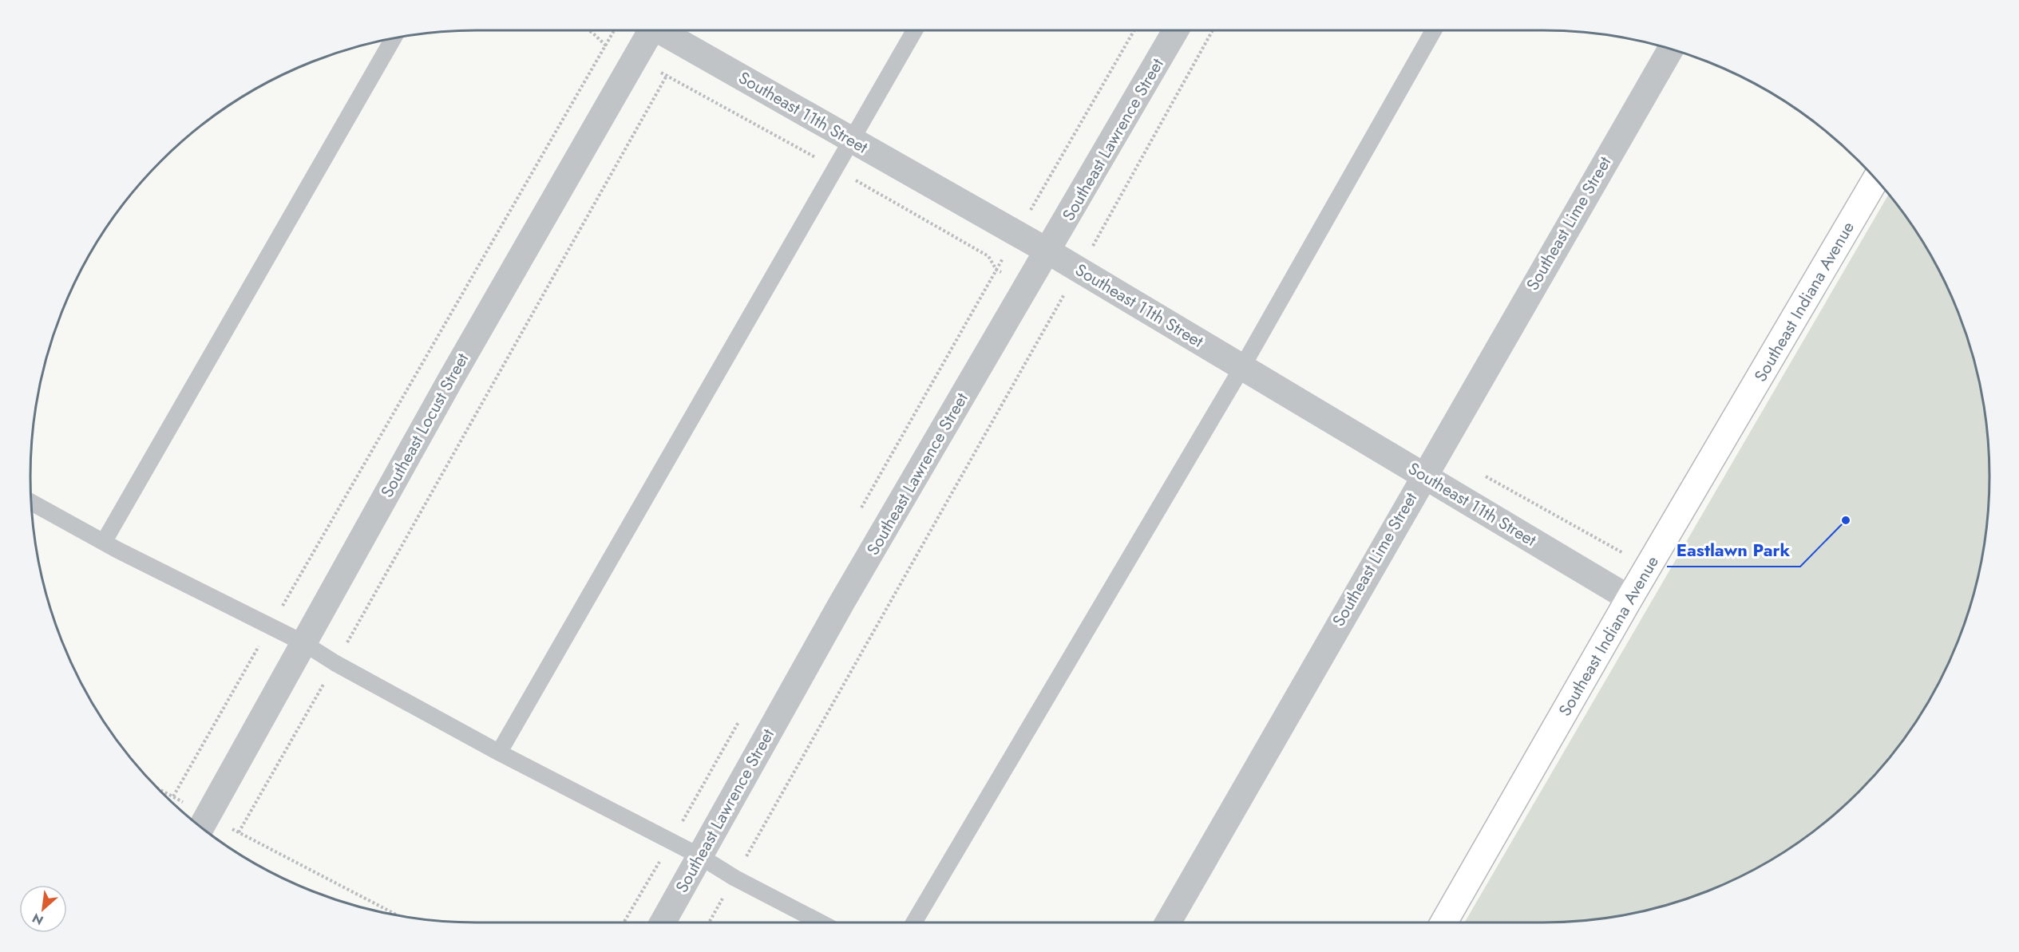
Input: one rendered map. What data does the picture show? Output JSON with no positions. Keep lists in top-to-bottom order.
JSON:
{
  "streets": {
    "street": [
      "Southeast 11th Street",
      "Southeast Lawrence Street",
      "Southeast Lime Street",
      "Southeast Indiana Avenue",
      "Southeast Locust Street"
    ]
  },
  "crossings": [
    ["Southeast 11th Street", "Southeast Lawrence Street"],
    ["Southeast 11th Street", "Southeast Lime Street"],
    ["Southeast 11th Street", "Southeast Indiana Avenue"]
  ],
  "places": ["Eastlawn Park"],
  "north": "bottom left"
}
